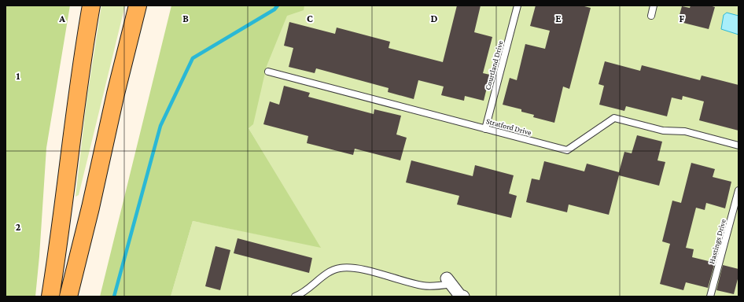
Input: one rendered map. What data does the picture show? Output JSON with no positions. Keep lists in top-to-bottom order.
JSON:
{
  "streets": {
    "lane": ["Courtland Drive", "Stratford Drive", "Hastings Drive"]
  },
  "crossings": [
    ["Courtland Drive", "Stratford Drive"]
  ],
  "grid": {
    "columns": [
      "A",
      "B",
      "C",
      "D",
      "E",
      "F"
    ],
    "rows": ["1", "2"]
  }
}
